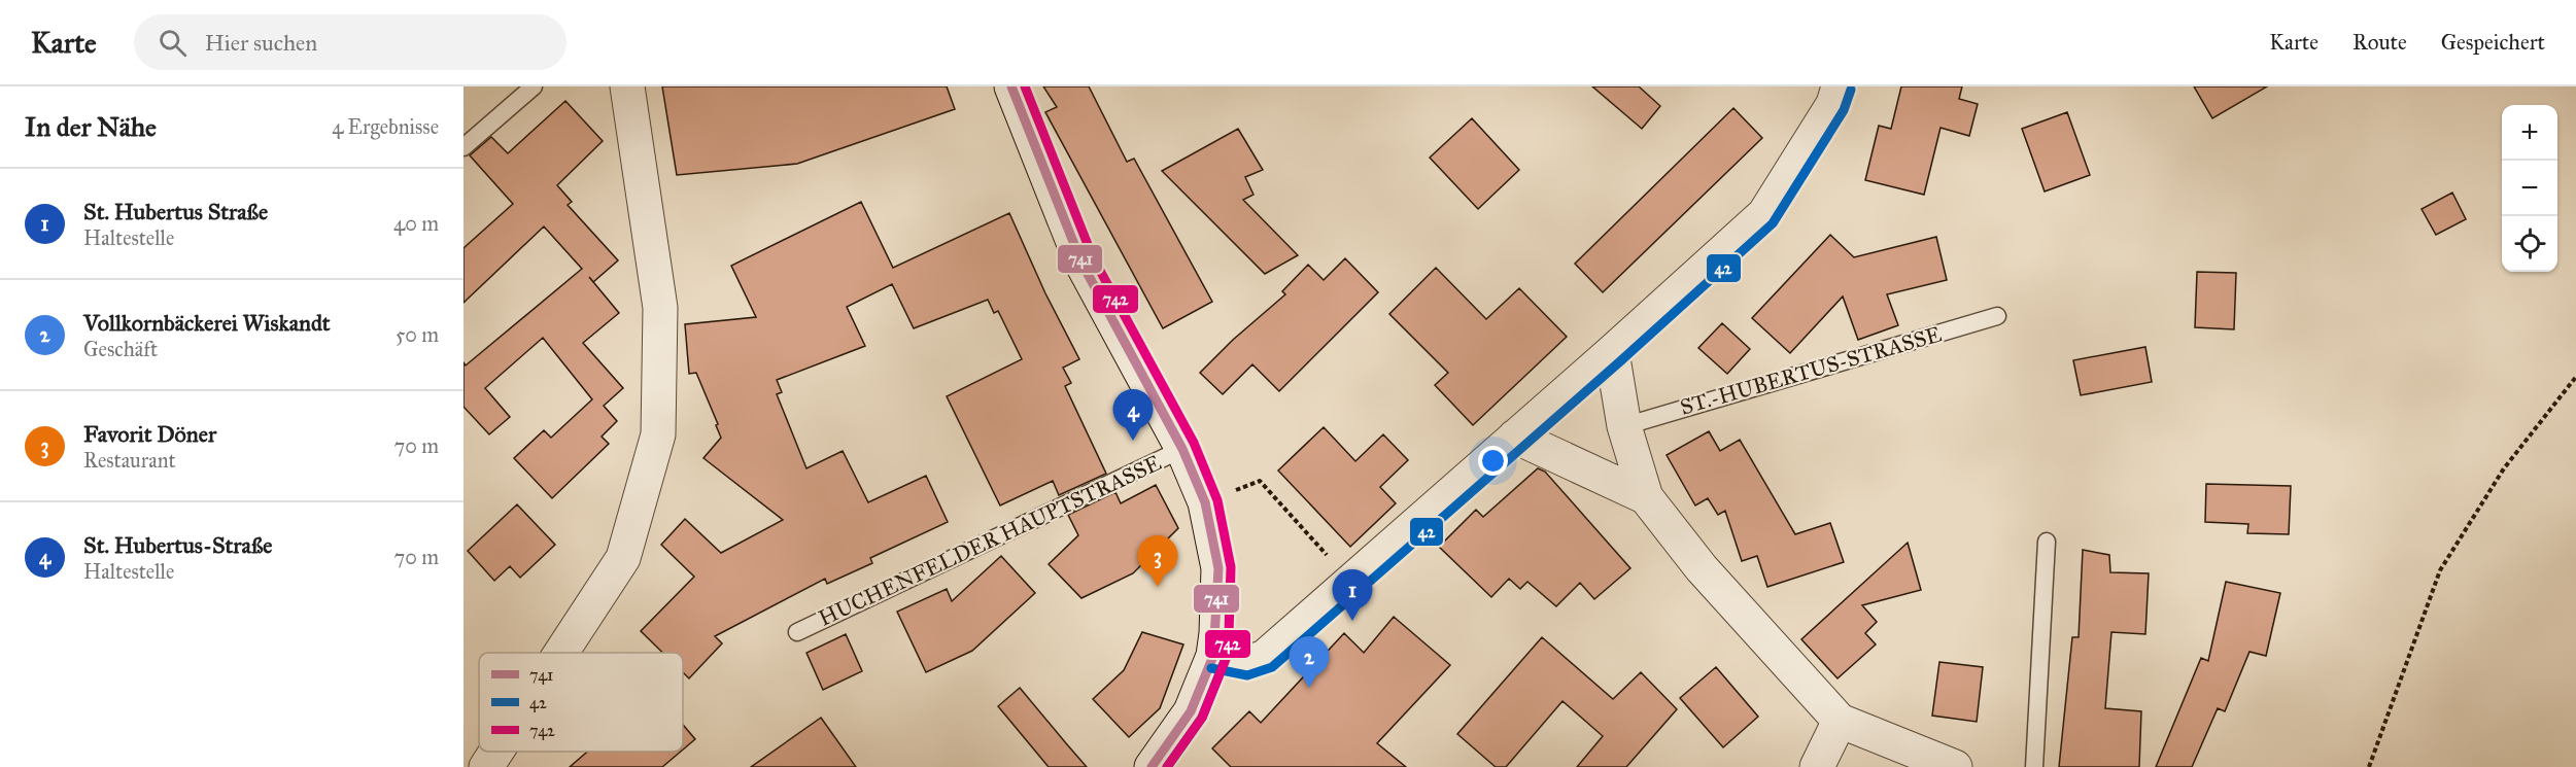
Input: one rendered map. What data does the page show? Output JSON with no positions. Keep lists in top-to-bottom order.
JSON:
{
  "streets": {
    "street": ["HUCHENFELDER HAUPTSTRASSE"],
    "lane": ["ST.-HUBERTUS-STRASSE"]
  },
  "lines": ["transit line 741", "transit line 742", "transit line 42"],
  "legend": ["741", "42", "742"],
  "page": {
    "header": "Karte",
    "search": "Hier suchen",
    "nav": ["Karte", "Route", "Gespeichert"],
    "heading": ["In der Nähe", "4 Ergebnisse"],
    "map_buttons": ["+", "−"],
    "list": [
      {
        "mark": "1",
        "name": "St. Hubertus Straße",
        "note": "Haltestelle",
        "value": "40 m"
      },
      {
        "mark": "2",
        "name": "Vollkornbäckerei Wiskandt",
        "note": "Geschäft",
        "value": "50 m"
      },
      {
        "mark": "3",
        "name": "Favorit Döner",
        "note": "Restaurant",
        "value": "70 m"
      },
      {
        "mark": "4",
        "name": "St. Hubertus-Straße",
        "note": "Haltestelle",
        "value": "70 m"
      }
    ],
    "pins": [
      "4",
      "3",
      "1",
      "2"
    ]
  }
}
